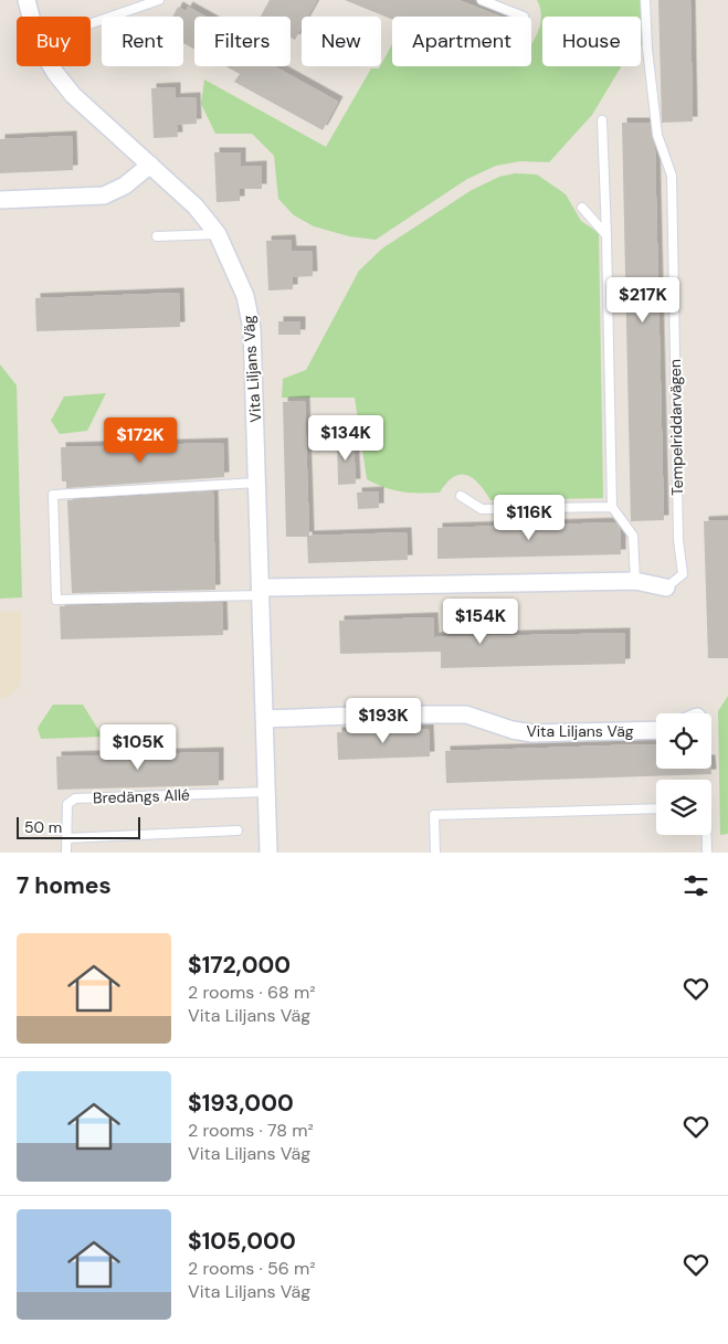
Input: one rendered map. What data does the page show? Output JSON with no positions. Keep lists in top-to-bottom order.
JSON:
{
  "streets": {
    "street": ["Vita Liljans Väg", "Tempelriddarvägen"],
    "lane": ["Bredängs Allé"]
  },
  "crossings": [
    ["Vita Liljans Väg", "Tempelriddarvägen"],
    ["Vita Liljans Väg", "Bredängs Allé"]
  ],
  "scale_bar": "50 m",
  "page": {
    "chip": [
      "Buy",
      "Rent",
      "Filters",
      "New",
      "Apartment",
      "House"
    ],
    "price": [
      "$217K",
      "$134K",
      "$172K",
      "$116K",
      "$154K",
      "$193K",
      "$105K"
    ],
    "scale": "50 m",
    "heading": "7 homes",
    "list": [
      {
        "name": "$172,000",
        "note": "2 rooms · 68 m² · Vita Liljans Väg"
      },
      {
        "name": "$193,000",
        "note": "2 rooms · 78 m² · Vita Liljans Väg"
      },
      {
        "name": "$105,000",
        "note": "2 rooms · 56 m² · Vita Liljans Väg"
      }
    ]
  }
}
